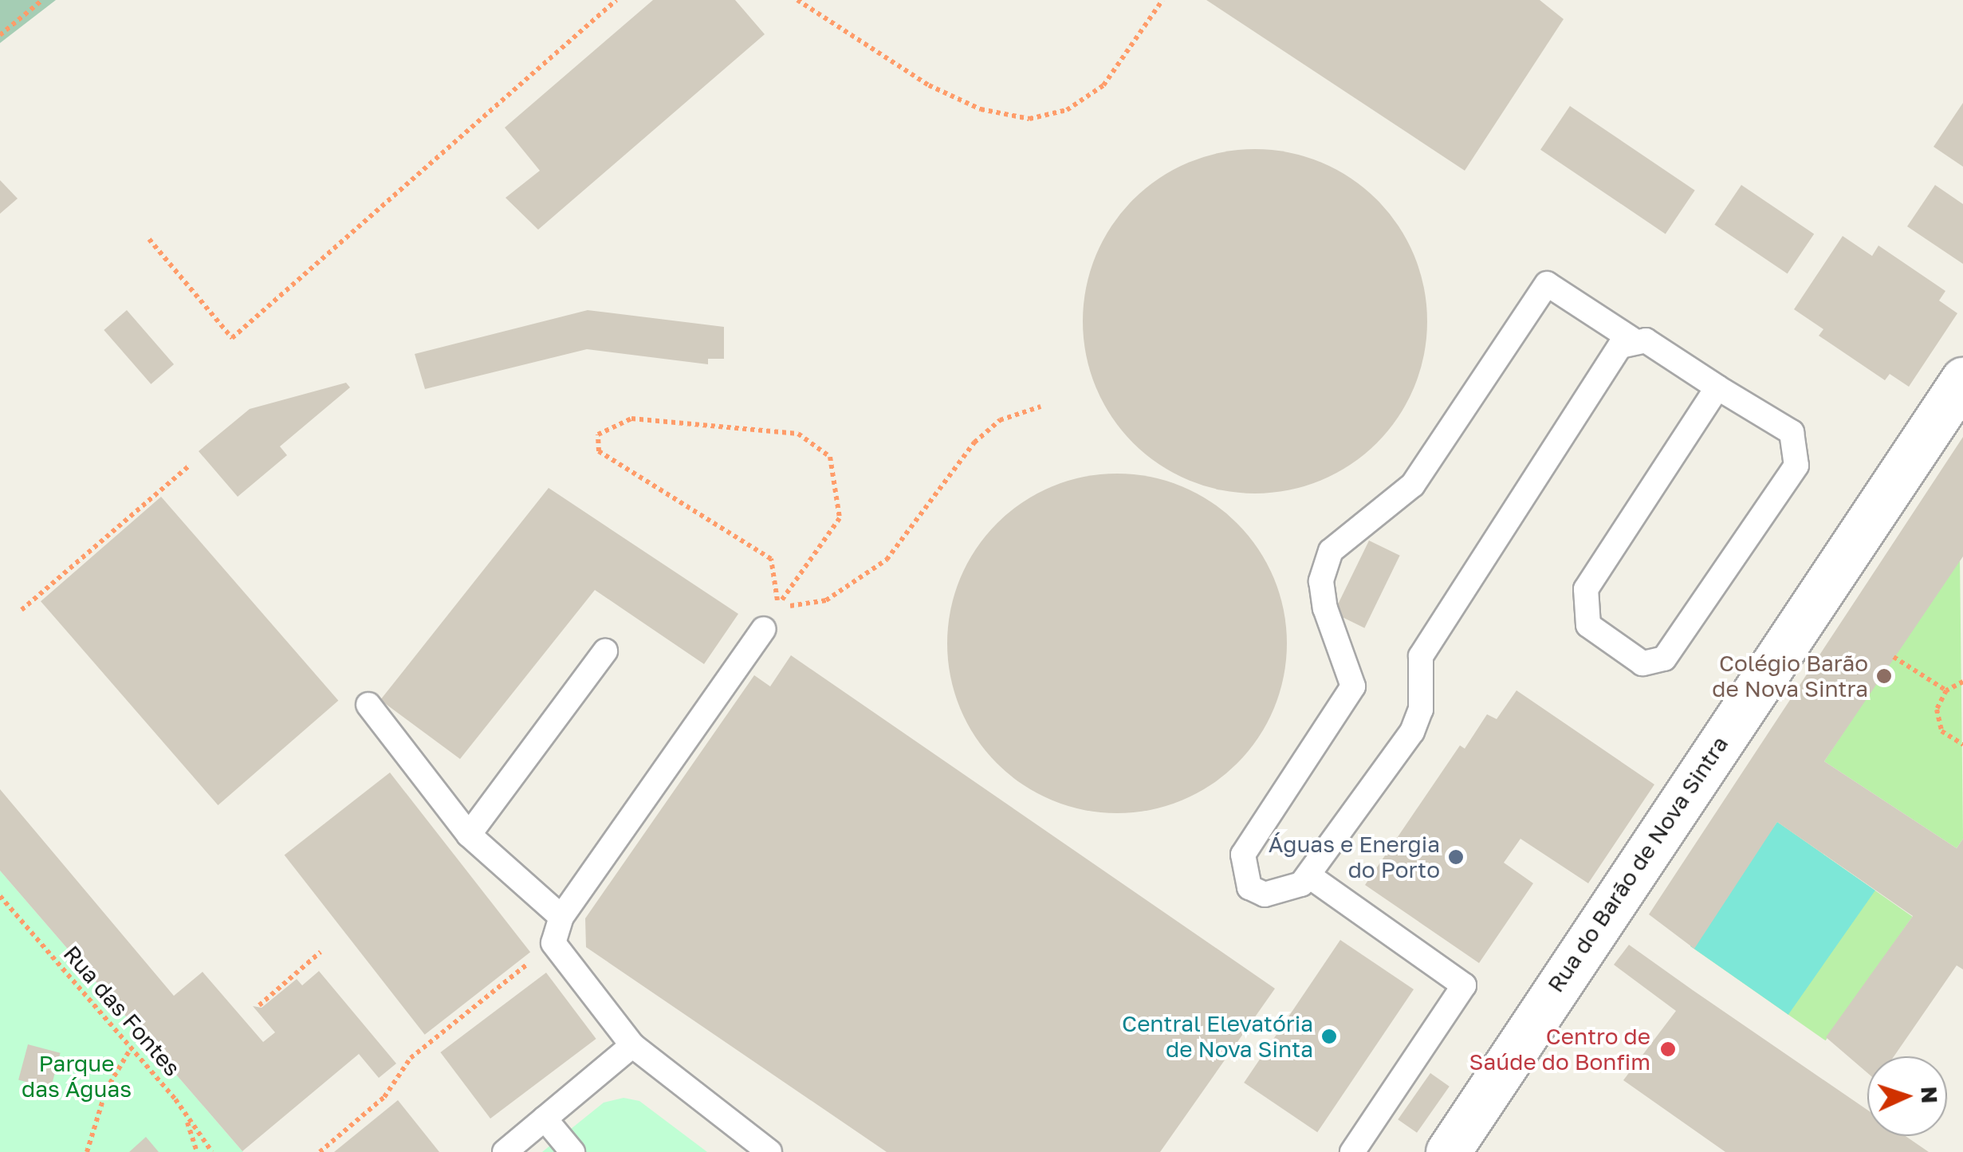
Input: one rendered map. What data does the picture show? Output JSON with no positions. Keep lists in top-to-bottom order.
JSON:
{
  "streets": {
    "street": ["Rua do Barão de Nova Sintra"],
    "path": ["Rua das Fontes"]
  },
  "parks": ["Parque das Águas"],
  "places": [
    "Colégio Barão de Nova Sintra",
    "Águas e Energia do Porto",
    "Central Elevatória de Nova Sinta",
    "Centro de Saúde do Bonfim"
  ],
  "north": "right"
}
